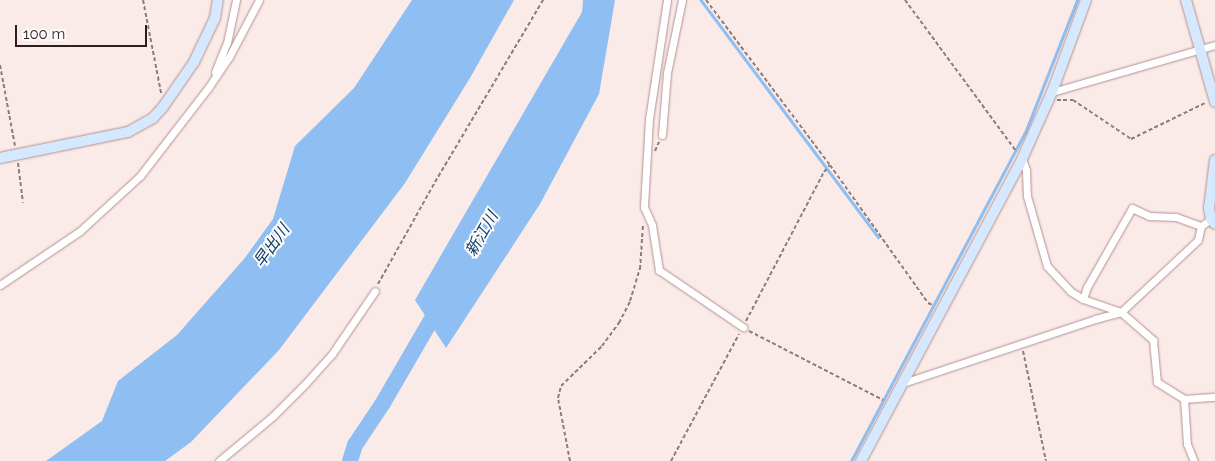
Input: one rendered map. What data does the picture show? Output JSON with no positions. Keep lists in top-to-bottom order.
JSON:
{
  "water": ["新江川", "早出川"],
  "scale_bar": "100 m"
}
